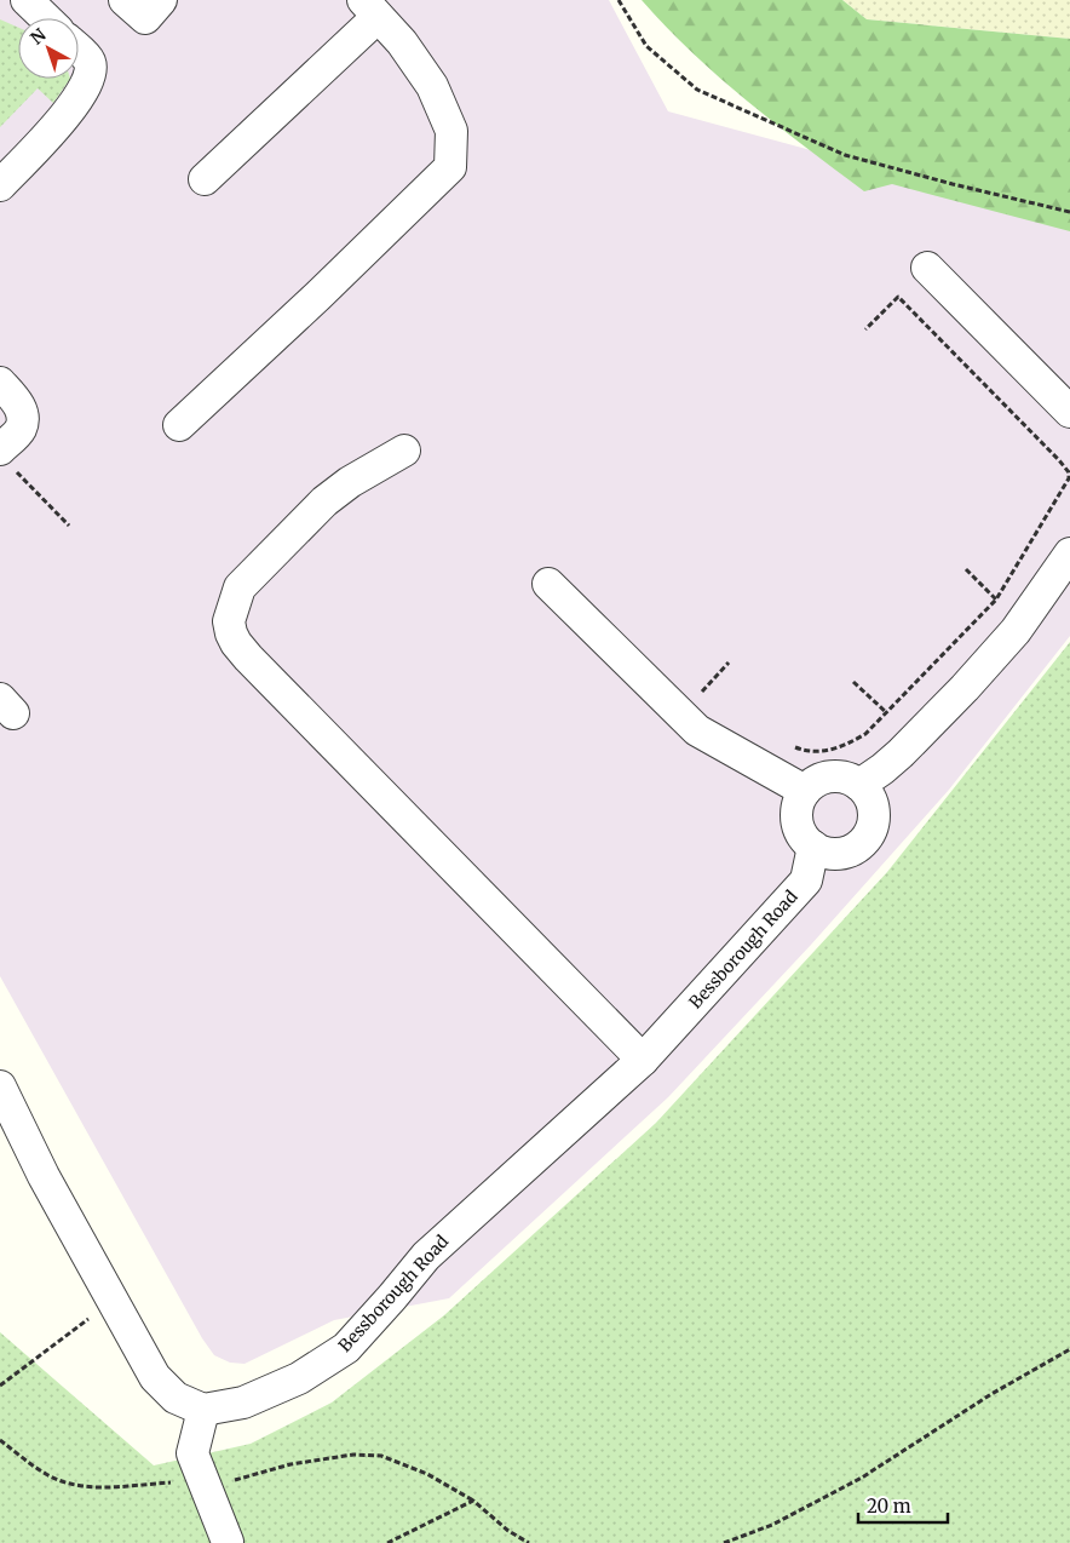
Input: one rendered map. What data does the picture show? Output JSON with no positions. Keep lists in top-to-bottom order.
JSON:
{
  "streets": {
    "street": ["Bessborough Road"]
  },
  "scale_bar": "20 m",
  "north": "top left"
}
